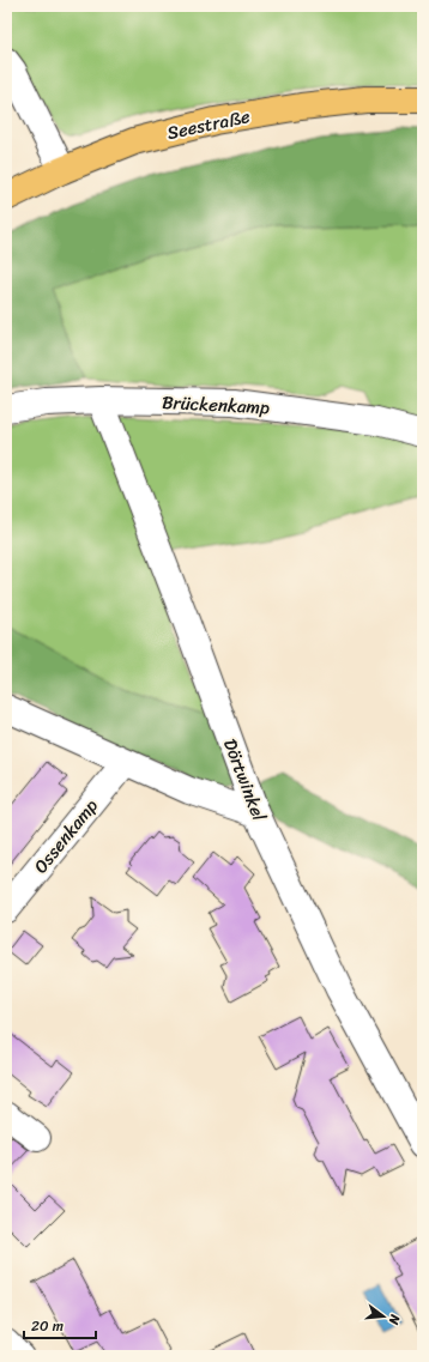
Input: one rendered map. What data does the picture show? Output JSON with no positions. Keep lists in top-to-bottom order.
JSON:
{
  "streets": {
    "main road": ["Seestraße"],
    "street": ["Brückenkamp", "Dörtwinkel", "Ossenkamp"]
  },
  "crossings": [
    ["Brückenkamp", "Dörtwinkel"]
  ],
  "scale_bar": "20 m",
  "north": "right"
}
